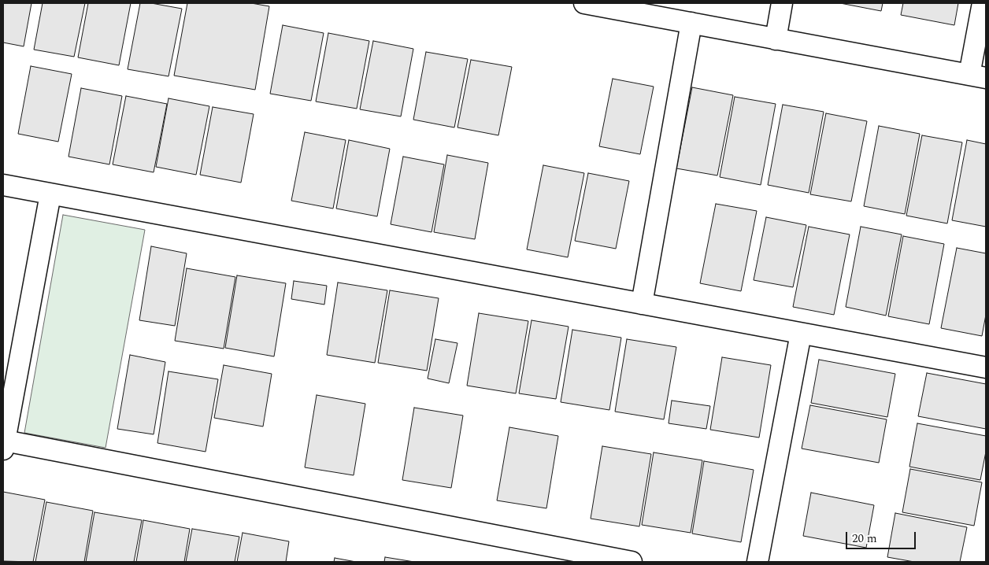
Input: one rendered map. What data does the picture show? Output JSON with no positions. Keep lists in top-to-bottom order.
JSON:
{
  "scale_bar": "20 m"
}
